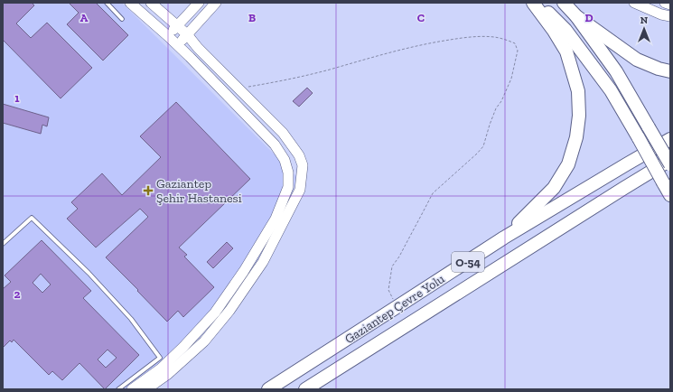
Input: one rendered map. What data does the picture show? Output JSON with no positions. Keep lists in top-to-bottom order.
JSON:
{
  "streets": {
    "highway": ["O-54", "Gaziantep Çevre Yolu"]
  },
  "places": {
    "health": ["Gaziantep Şehir Hastanesi"]
  },
  "north": "top",
  "grid": {
    "columns": [
      "A",
      "B",
      "C",
      "D"
    ],
    "rows": ["1", "2"]
  }
}
